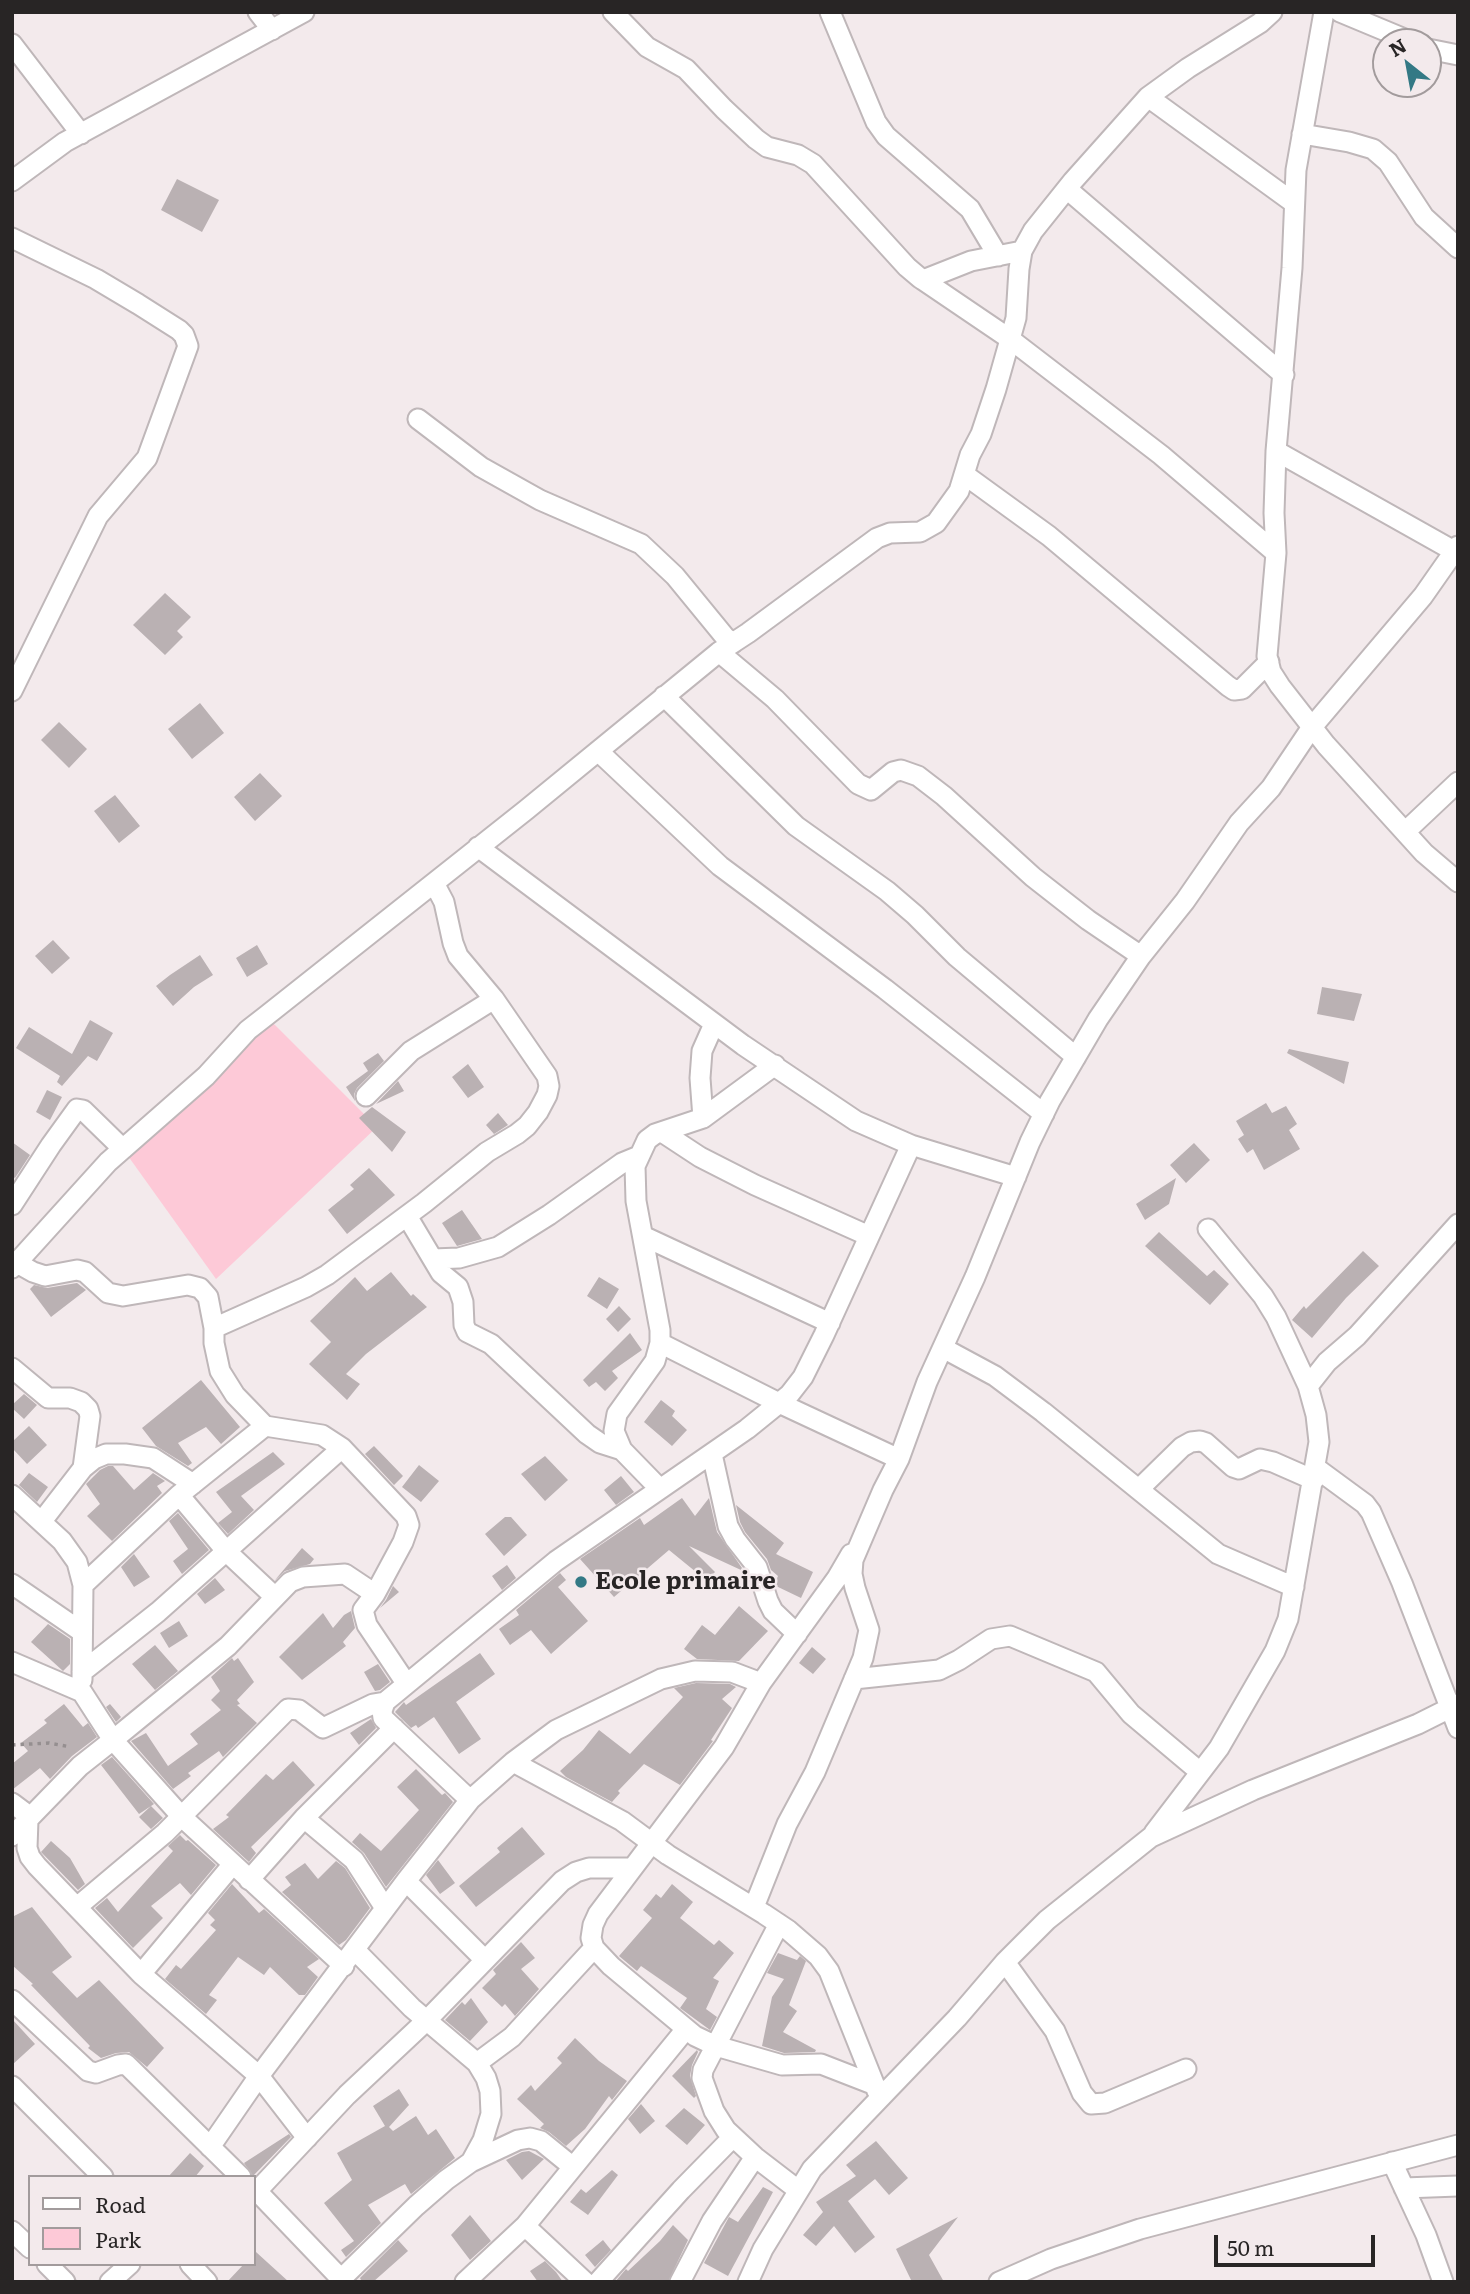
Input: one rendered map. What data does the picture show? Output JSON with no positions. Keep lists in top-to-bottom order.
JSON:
{
  "places": ["Ecole primaire"],
  "legend": ["Road", "Park"],
  "scale_bar": "50 m",
  "north": "top left"
}
